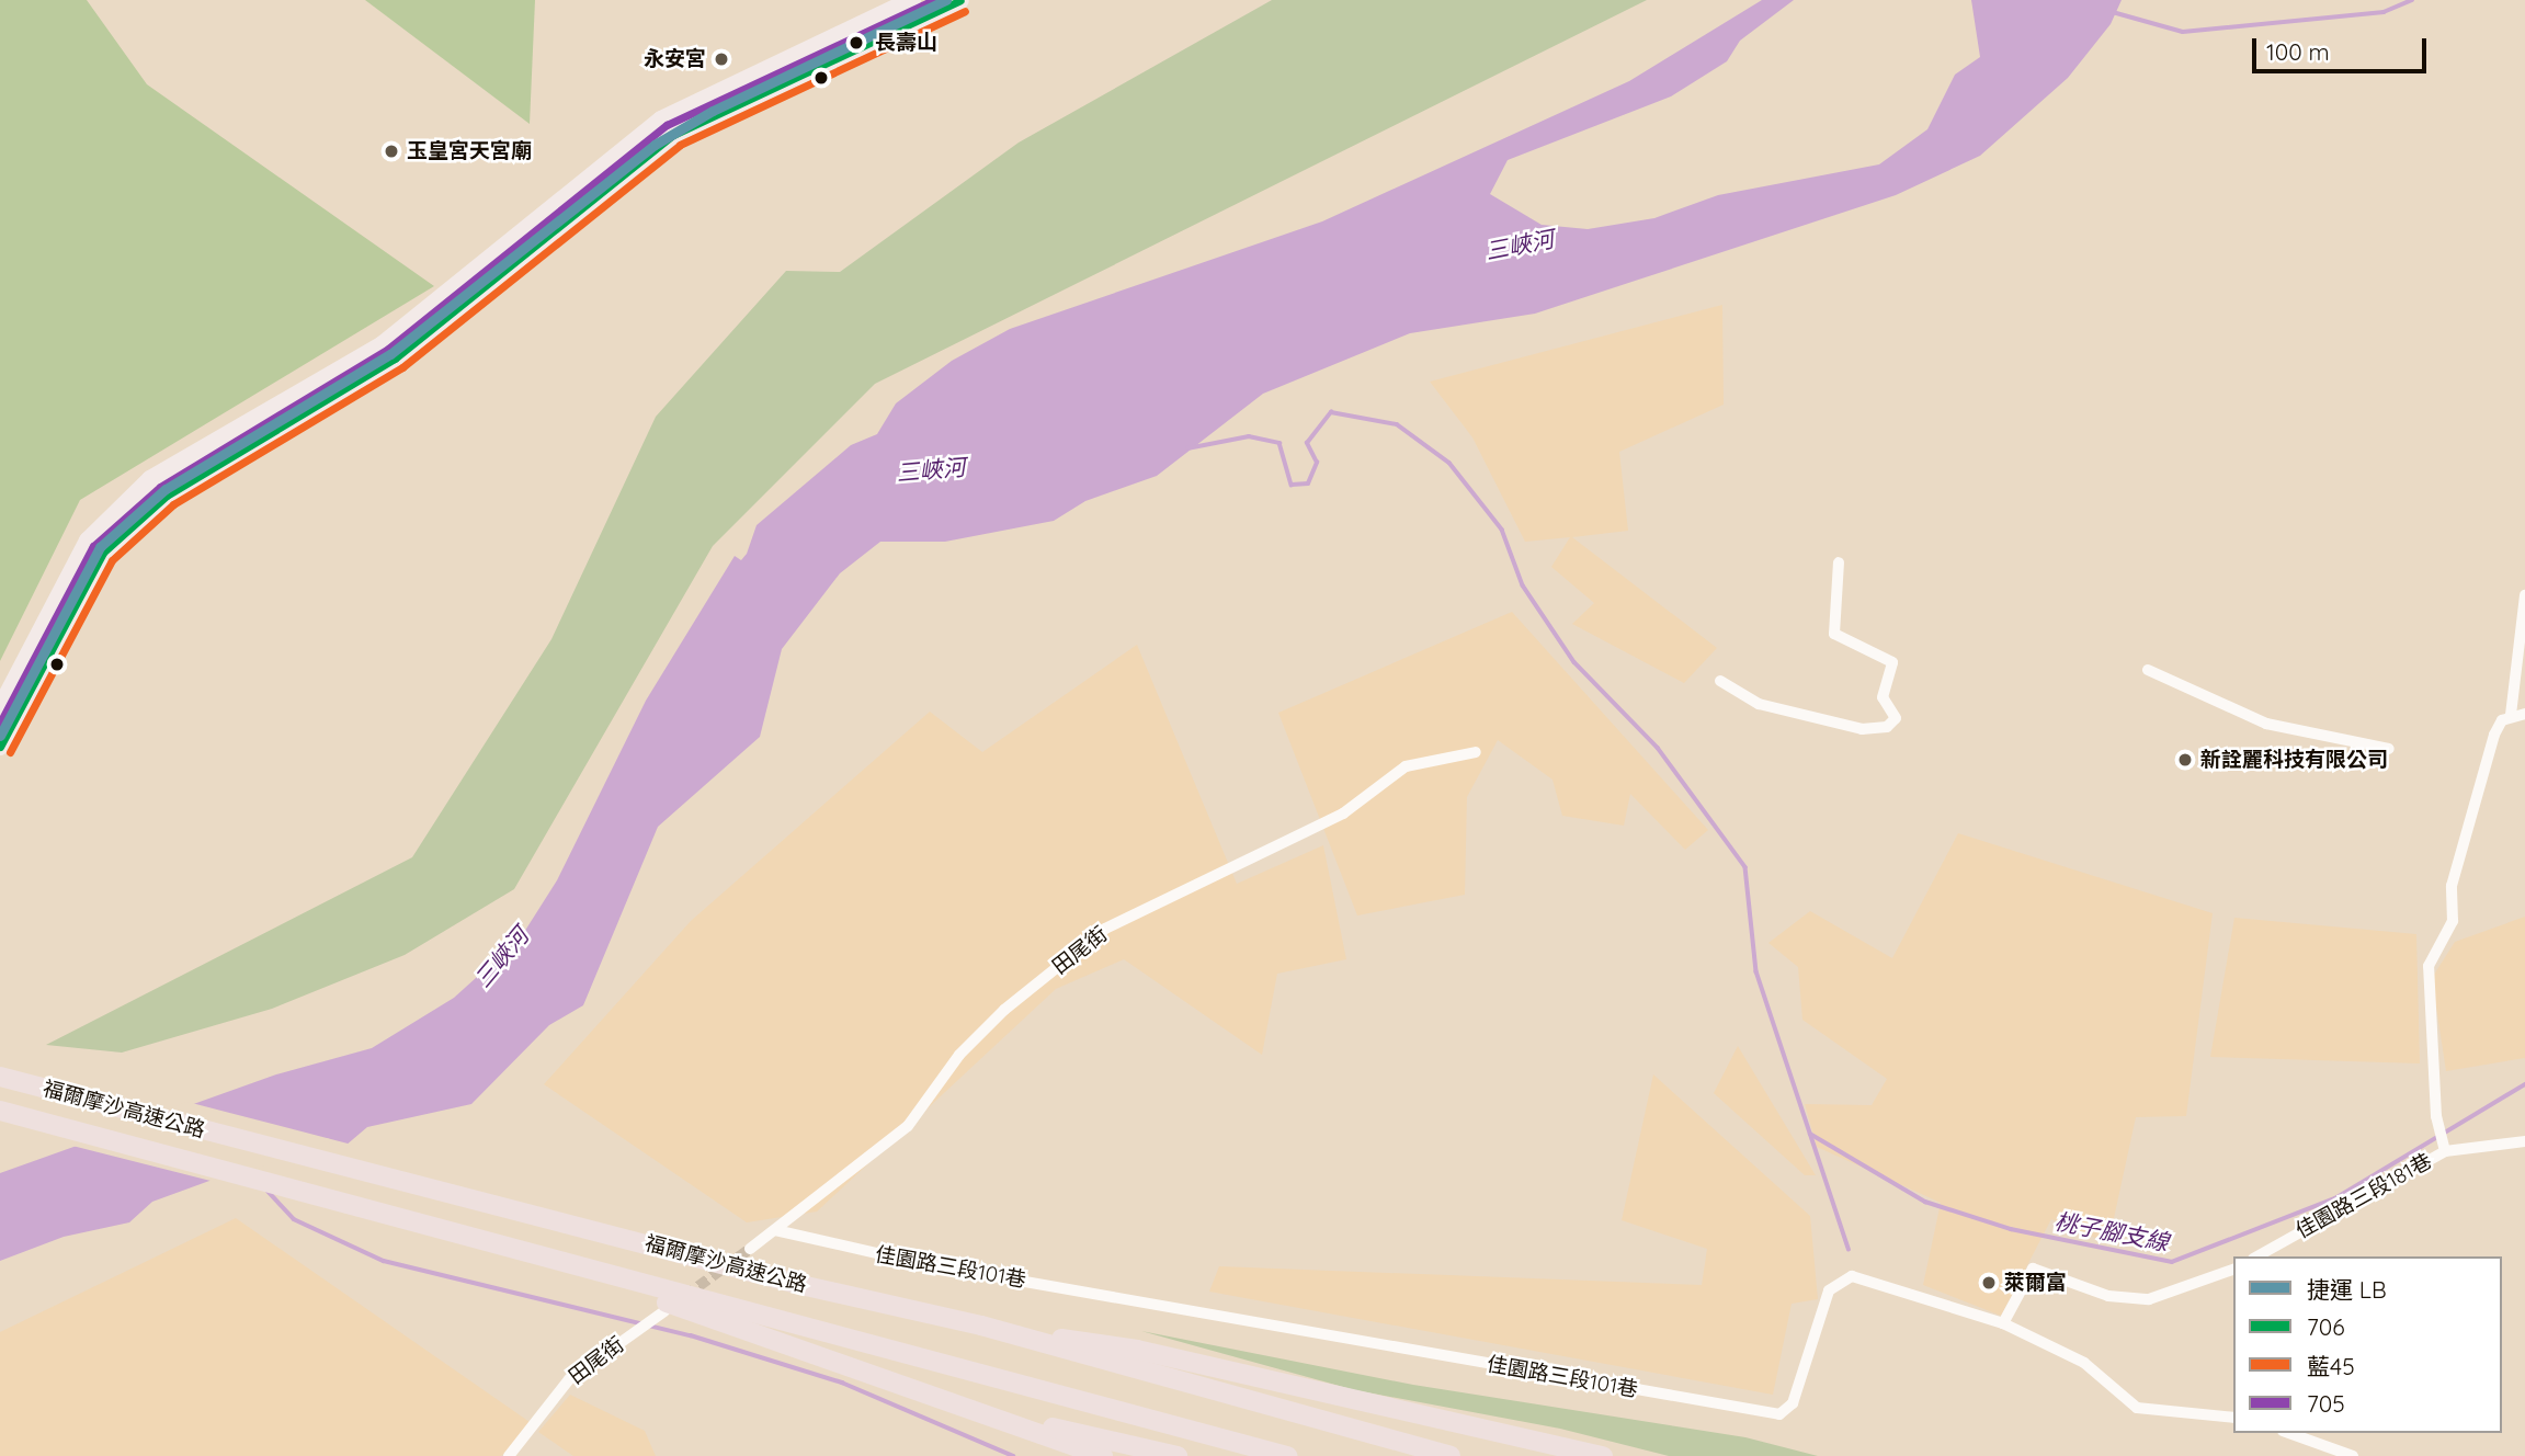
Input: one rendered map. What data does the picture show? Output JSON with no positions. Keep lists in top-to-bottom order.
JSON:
{
  "streets": {
    "highway": ["福爾摩沙高速公路"],
    "street": ["田尾街", "佳園路三段181巷", "佳園路三段101巷"]
  },
  "crossings": [
    ["田尾街", "佳園路三段101巷"]
  ],
  "water": ["三峽河", "桃子腳支線"],
  "places": [
    "長壽山",
    "永安宮",
    "玉皇宮天宮廟",
    "新詮麗科技有限公司",
    "萊爾富"
  ],
  "lines": [
    "metro line LB",
    "transit line 706",
    "transit line 705",
    "transit line 藍45"
  ],
  "legend": [
    "捷運 LB",
    "706",
    "藍45",
    "705"
  ],
  "scale_bar": "100 m"
}
